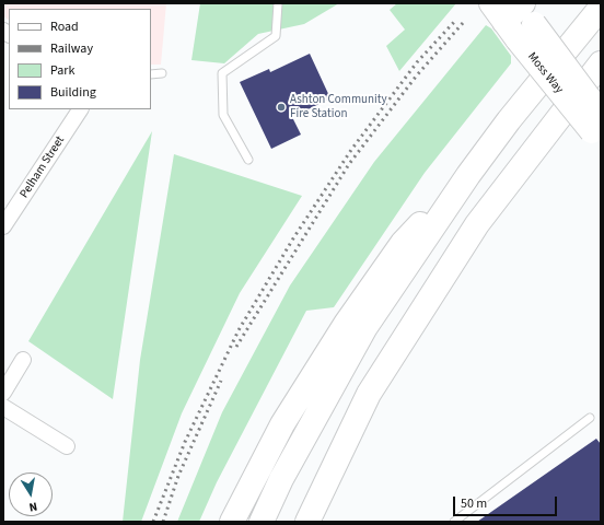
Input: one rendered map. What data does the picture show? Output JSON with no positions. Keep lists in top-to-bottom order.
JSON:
{
  "streets": {
    "main road": ["Moss Way"],
    "street": ["Pelham Street"]
  },
  "places": ["Ashton Community Fire Station"],
  "legend": [
    "Road",
    "Railway",
    "Park",
    "Building"
  ],
  "scale_bar": "50 m",
  "north": "bottom"
}
